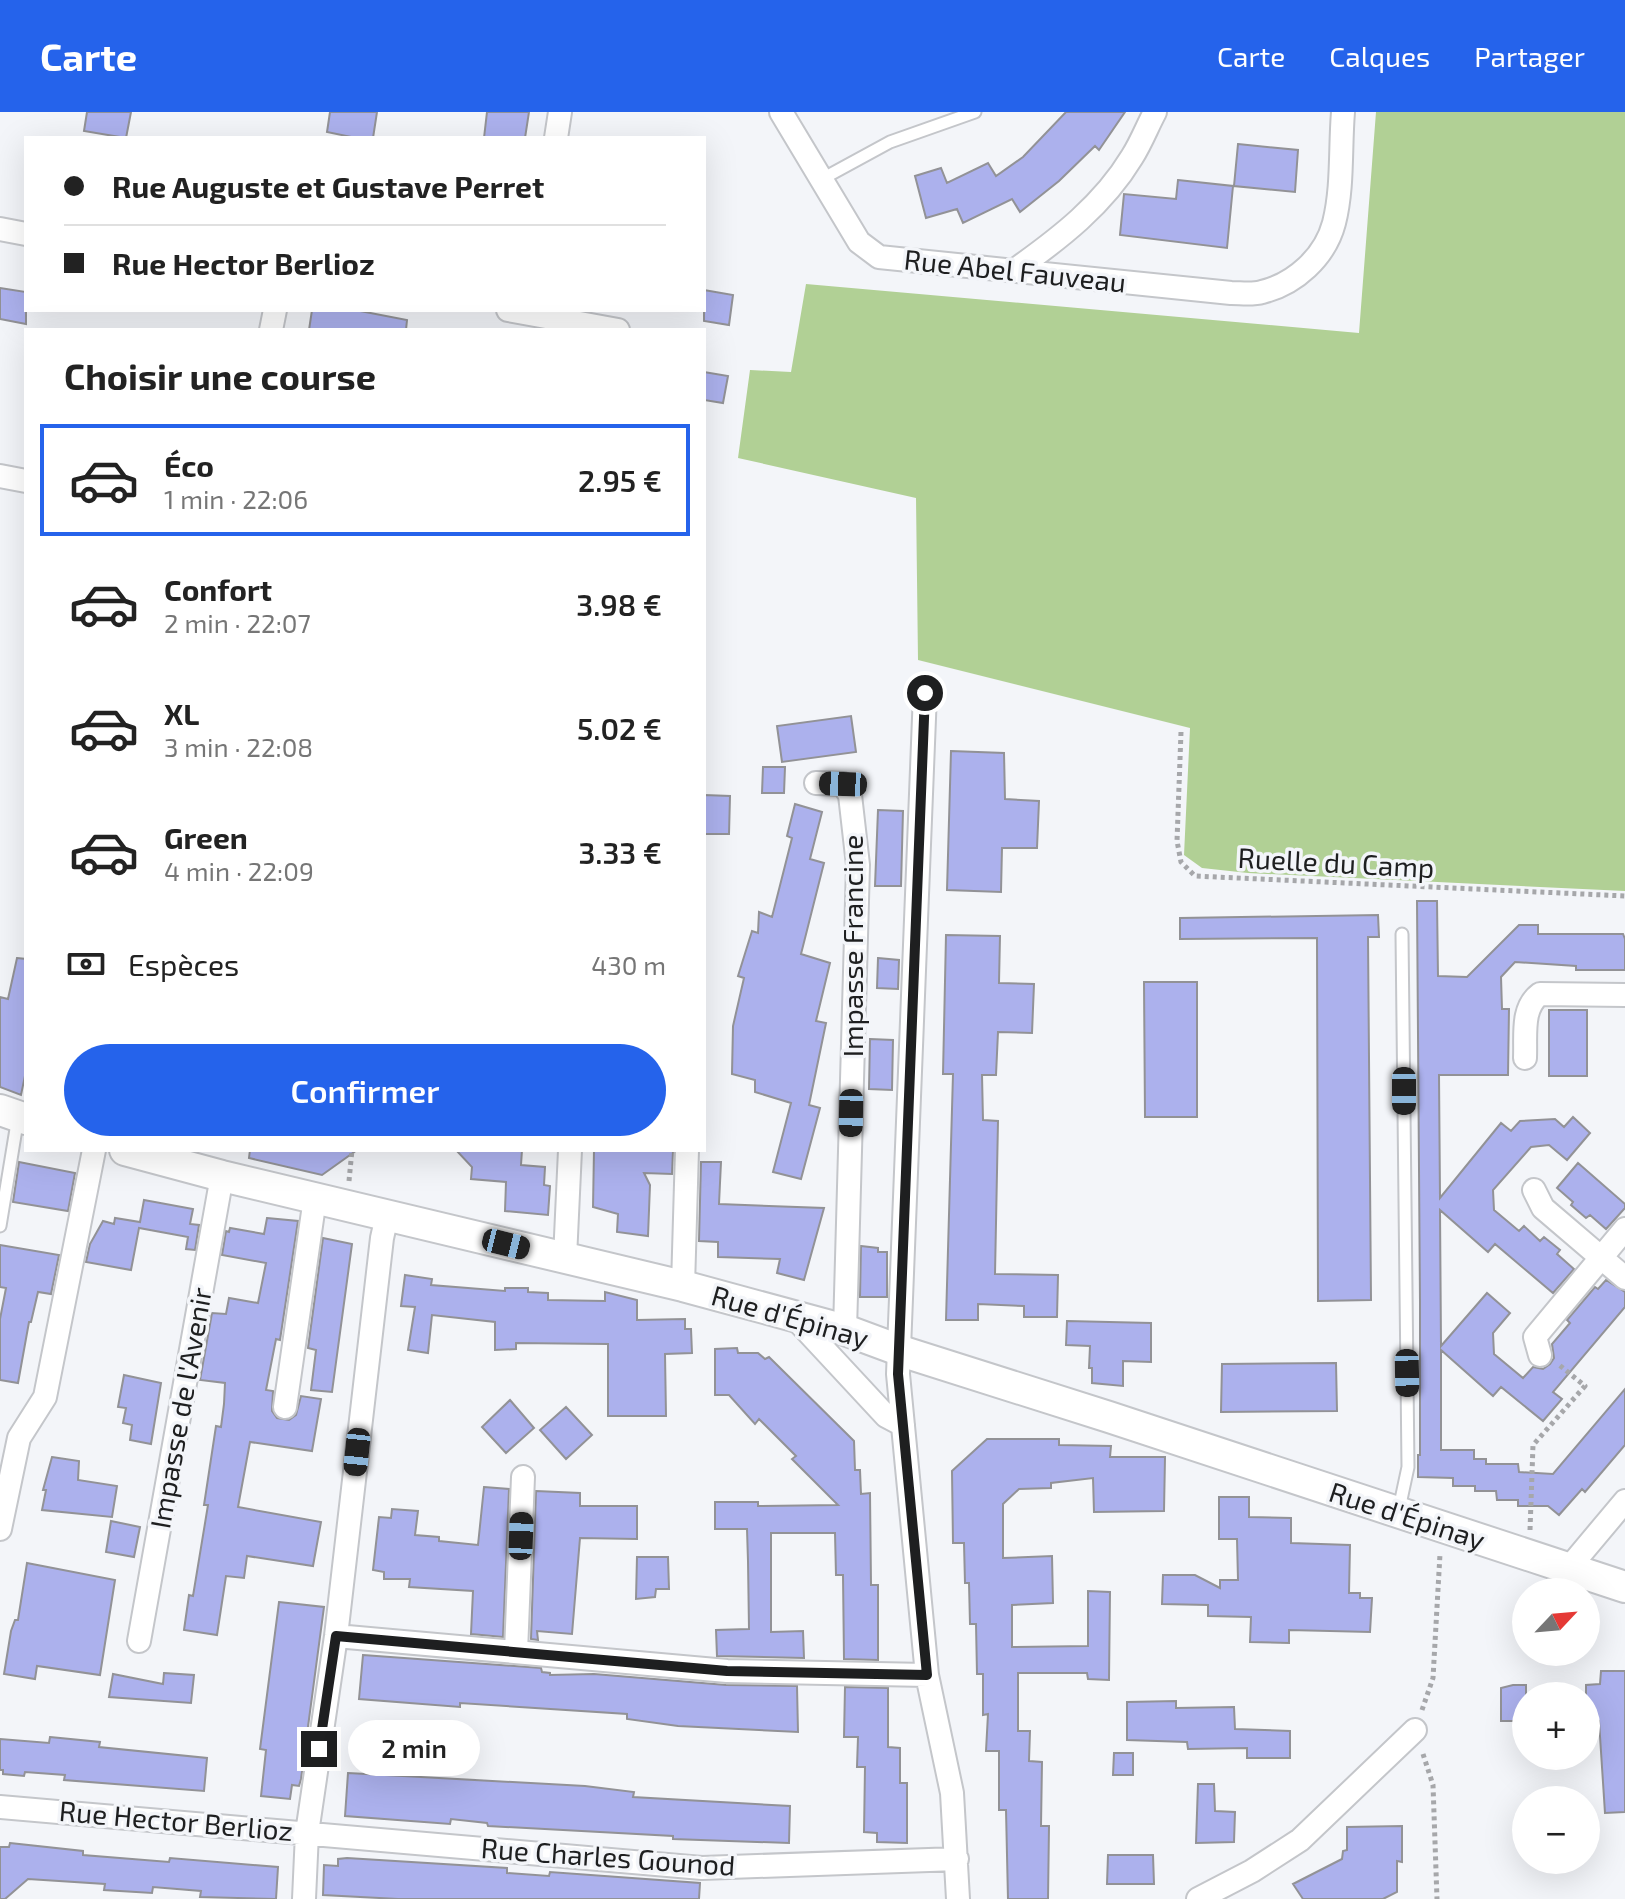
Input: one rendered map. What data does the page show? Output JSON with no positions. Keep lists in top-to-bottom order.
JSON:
{
  "streets": {
    "main road": ["Rue d'Épinay"],
    "street": [
      "Rue Abel Fauveau",
      "Impasse Francine",
      "Impasse de l'Avenir",
      "Rue Hector Berlioz",
      "Rue Charles Gounod"
    ],
    "path": ["Ruelle du Camp"]
  },
  "crossings": [
    ["Impasse Francine", "Rue d'Épinay"],
    ["Rue d'Épinay", "Impasse de l'Avenir"],
    ["Rue d'Épinay", "Rue Hector Berlioz"],
    ["Rue Hector Berlioz", "Rue Charles Gounod"]
  ],
  "north": "top right",
  "page": {
    "header": "Carte",
    "nav": ["Carte", "Calques", "Partager"],
    "banner": ["Rue Auguste et Gustave Perret", "Rue Hector Berlioz"],
    "heading": "Choisir une course",
    "list": [
      {
        "name": "Éco",
        "note": "1 min · 22:06",
        "value": "2.95 €"
      },
      {
        "name": "Confort",
        "note": "2 min · 22:07",
        "value": "3.98 €"
      },
      {
        "name": "XL",
        "note": "3 min · 22:08",
        "value": "5.02 €"
      },
      {
        "name": "Green",
        "note": "4 min · 22:09",
        "value": "3.33 €"
      }
    ],
    "pay": ["Espèces", "430 m"],
    "buttons": "Confirmer",
    "map_buttons": ["+", "−"],
    "bubble": "2 min"
  }
}
